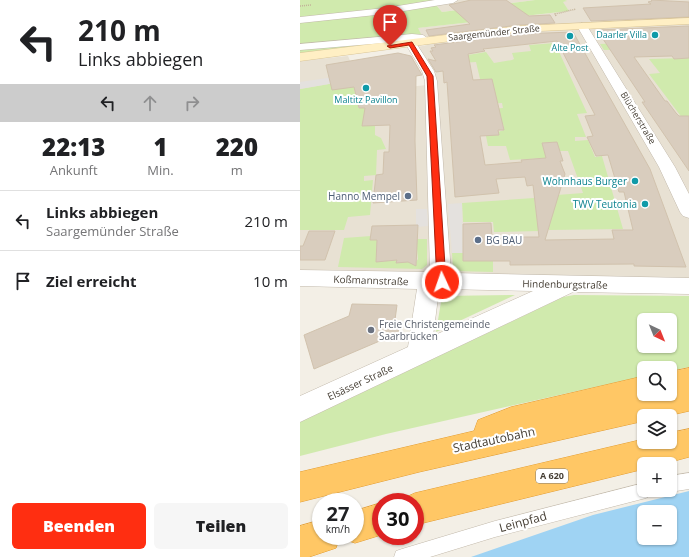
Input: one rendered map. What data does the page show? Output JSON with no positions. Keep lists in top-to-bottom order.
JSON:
{
  "streets": {
    "highway": ["Stadtautobahn", "A 620"],
    "street": [
      "Saargemünder Straße",
      "Blücherstraße",
      "Koßmannstraße",
      "Hindenburgstraße",
      "Elsässer Straße"
    ],
    "lane": ["Leinpfad"]
  },
  "crossings": [
    ["Saargemünder Straße", "Blücherstraße"],
    ["Koßmannstraße", "Hindenburgstraße"],
    ["Hindenburgstraße", "Elsässer Straße"]
  ],
  "places": [
    "Daarler Villa",
    "Alte Post",
    "Maltitz Pavillon",
    "Wohnhaus Burger",
    "Hanno Mempel",
    "TWV Teutonia",
    "BG BAU",
    "Freie Christengemeinde Saarbrücken"
  ],
  "north": "bottom right",
  "page": {
    "turn": ["210 m", "Links abbiegen"],
    "eta": [
      "22:13",
      "Ankunft",
      "1",
      "Min.",
      "220",
      "m"
    ],
    "list": [
      {
        "name": "Links abbiegen",
        "note": "Saargemünder Straße",
        "value": "210 m"
      },
      {
        "name": "Ziel erreicht",
        "value": "10 m"
      }
    ],
    "map_buttons": ["+", "−"],
    "speed": "27 km/h",
    "limit": "30",
    "buttons": ["Beenden", "Teilen"]
  }
}
